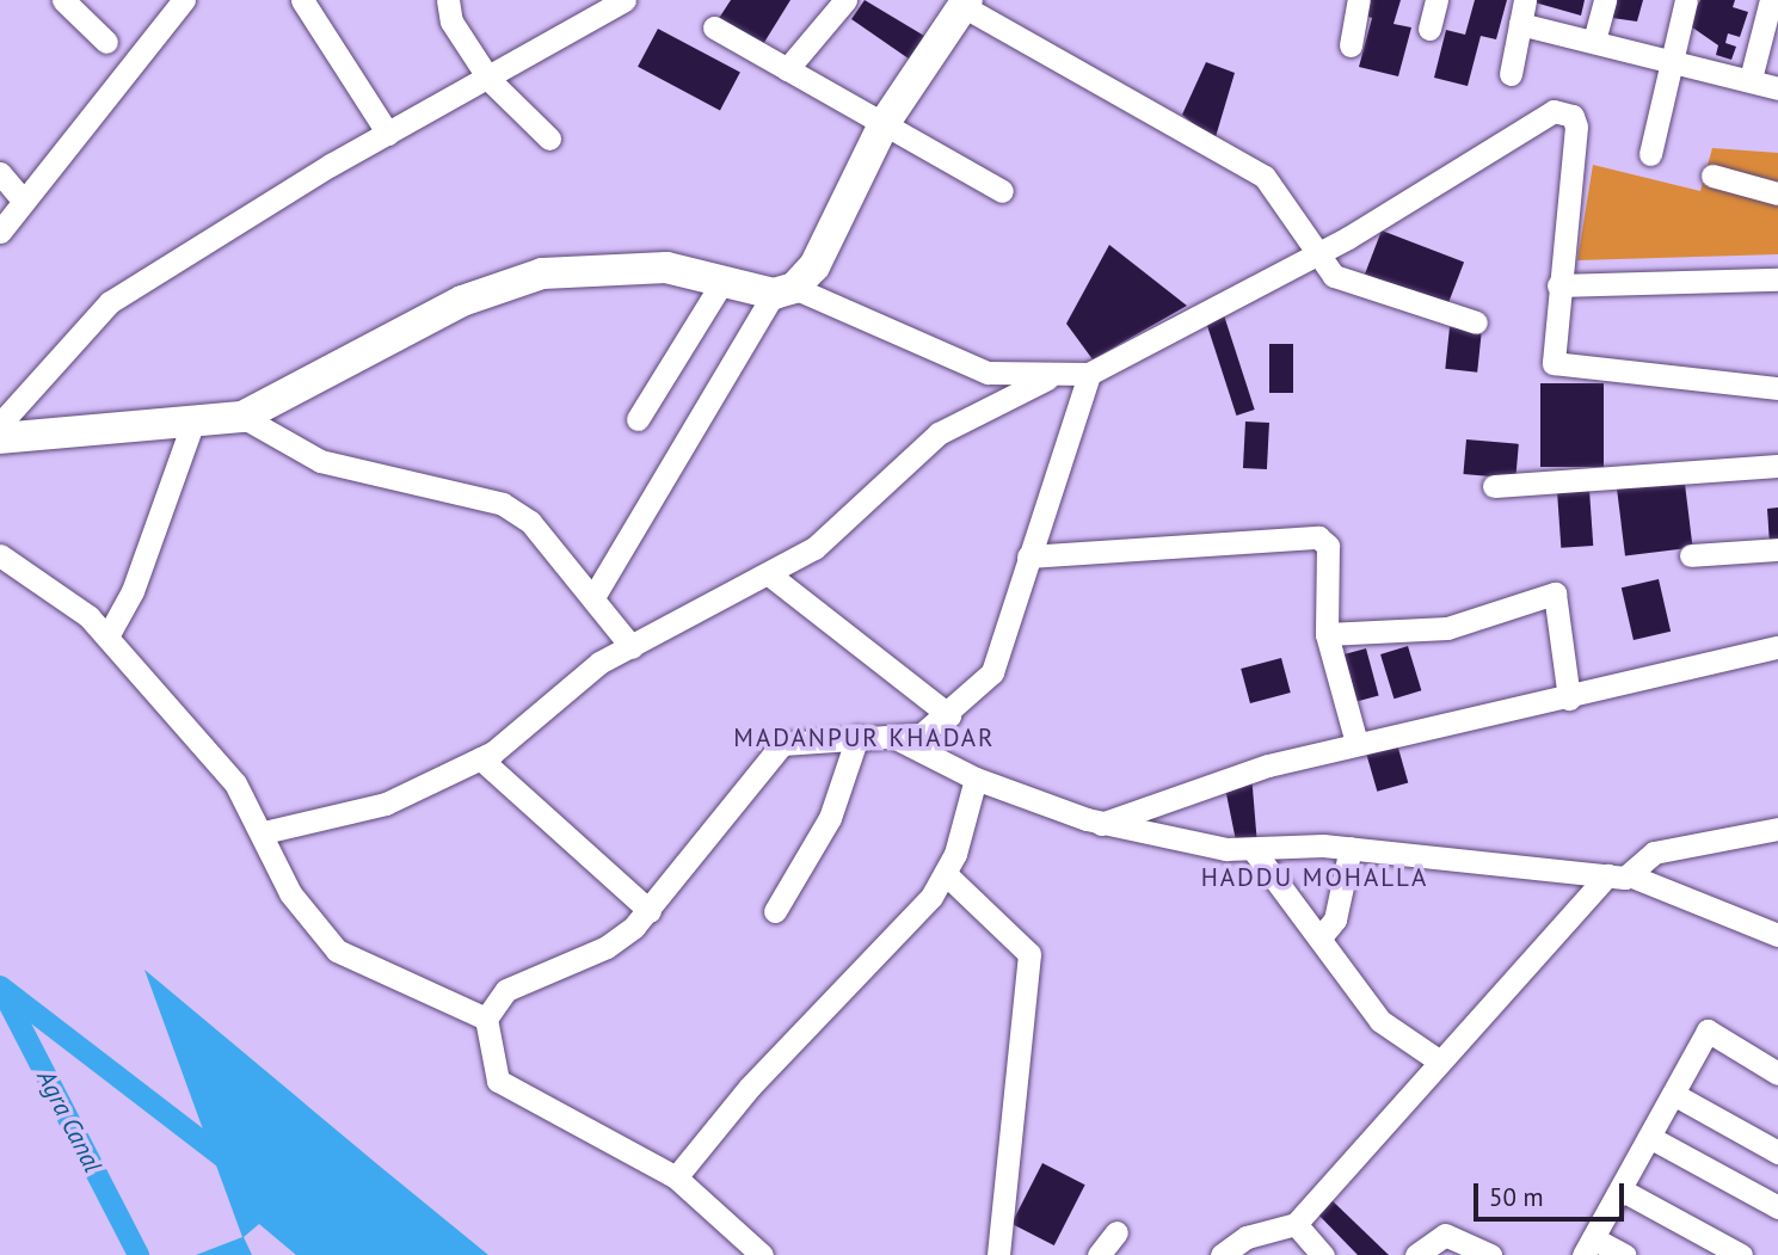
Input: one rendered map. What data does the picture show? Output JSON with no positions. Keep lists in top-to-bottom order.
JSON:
{
  "districts": ["MADANPUR KHADAR", "HADDU MOHALLA"],
  "water": ["Agra Canal"],
  "scale_bar": "50 m"
}
